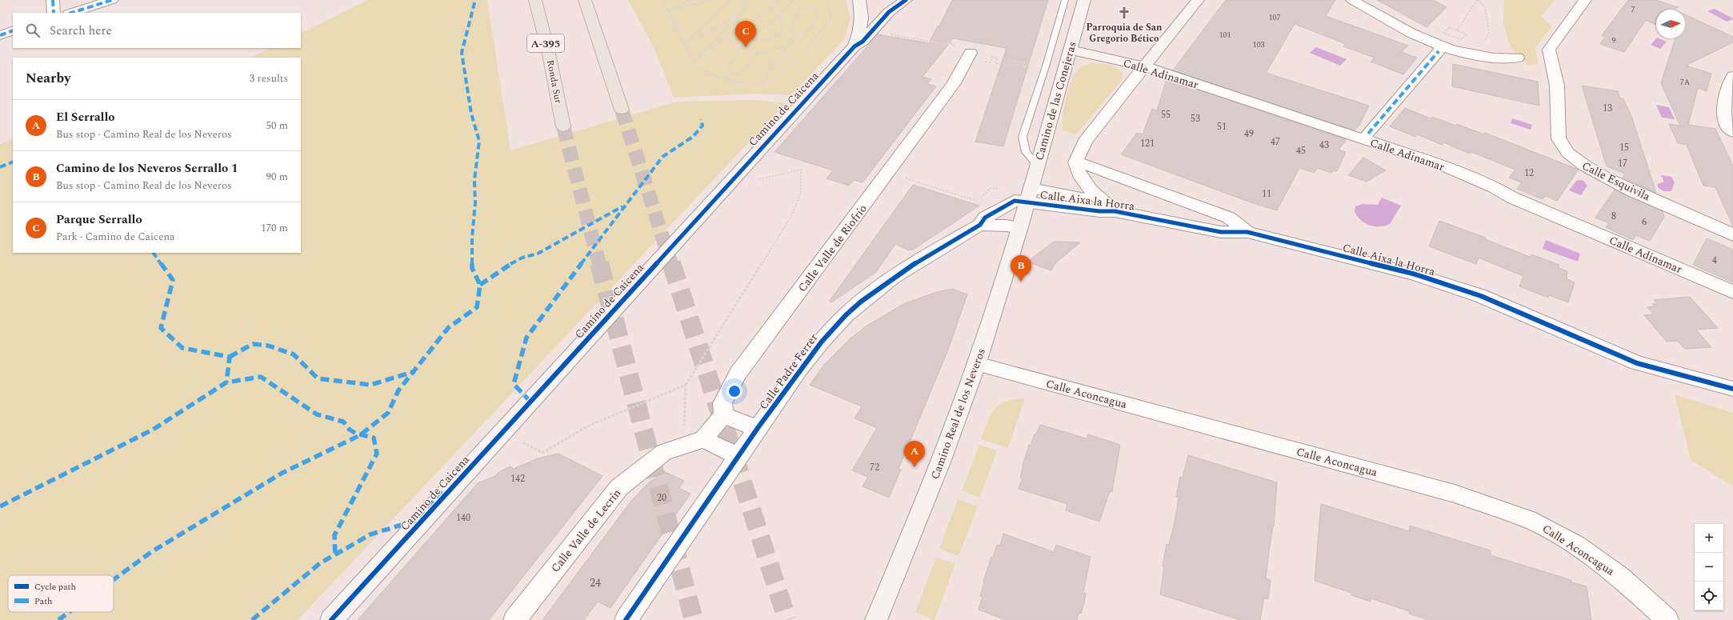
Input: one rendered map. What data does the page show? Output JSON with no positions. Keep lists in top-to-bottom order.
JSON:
{
  "streets": {
    "highway": ["A-395", "Ronda Sur"],
    "street": [
      "Calle Adinamar",
      "Camino de las Conejeras",
      "Camino de Caicena",
      "Calle Esquivila",
      "Calle Aixa la Horra",
      "Calle Valle de Riofrío",
      "Calle Padre Ferrer",
      "Calle Aconcagua",
      "Camino Real de los Neveros",
      "Calle Valle de Lecrín"
    ]
  },
  "crossings": [
    ["Calle Adinamar", "Camino de las Conejeras"],
    ["Camino de las Conejeras", "Calle Aixa la Horra"],
    ["Camino de las Conejeras", "Calle Padre Ferrer"],
    ["Camino de las Conejeras", "Camino Real de los Neveros"],
    ["Calle Aixa la Horra", "Calle Padre Ferrer"],
    ["Calle Aixa la Horra", "Camino Real de los Neveros"],
    ["Calle Padre Ferrer", "Camino Real de los Neveros"],
    ["Calle Aconcagua", "Camino Real de los Neveros"]
  ],
  "places": {
    "church": ["Parroquia de San Gregorio Bético"]
  },
  "house_numbers": [
    "7",
    "107",
    "101",
    "9",
    "103",
    "7A",
    "13",
    "55",
    "53",
    "51",
    "49",
    "47",
    "121",
    "43",
    "15",
    "45",
    "17",
    "12",
    "11",
    "8",
    "6",
    "4",
    "72",
    "142",
    "20",
    "140",
    "24"
  ],
  "legend": ["Cycle path", "Path"],
  "north": "right",
  "page": {
    "search": "Search here",
    "pins": ["C", "B", "A"],
    "heading": ["Nearby", "3 results"],
    "list": [
      {
        "mark": "A",
        "name": "El Serrallo",
        "note": "Bus stop · Camino Real de los Neveros",
        "value": "50 m"
      },
      {
        "mark": "B",
        "name": "Camino de los Neveros Serrallo 1",
        "note": "Bus stop · Camino Real de los Neveros",
        "value": "90 m"
      },
      {
        "mark": "C",
        "name": "Parque Serrallo",
        "note": "Park · Camino de Caicena",
        "value": "170 m"
      }
    ],
    "map_buttons": ["+", "−"]
  }
}
